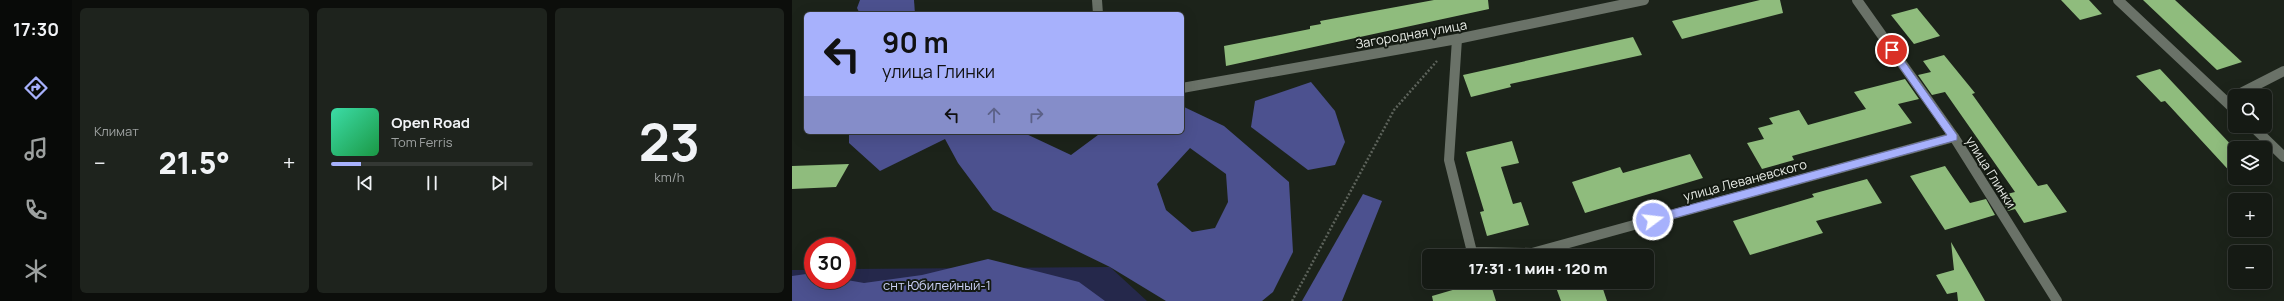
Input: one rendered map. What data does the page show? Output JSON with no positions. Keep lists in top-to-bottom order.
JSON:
{
  "streets": {
    "street": ["Загородная улица", "улица Глинки", "улица Леваневского"]
  },
  "crossings": [
    ["Загородная улица", "улица Леваневского"],
    ["улица Глинки", "улица Леваневского"]
  ],
  "parks": ["снт Юбилейный-1"],
  "page": {
    "tabs": "17:30",
    "tile": [
      "Климат",
      ["23", "km/h"]
    ],
    "turn": ["90 m", "улица Глинки"],
    "map_buttons": ["+", "−"],
    "song": ["Open Road", "Tom Ferris"],
    "heat": ["−", "21.5°", "+"],
    "limit": "30",
    "trip": "17:31 · 1 мин · 120 m"
  }
}
